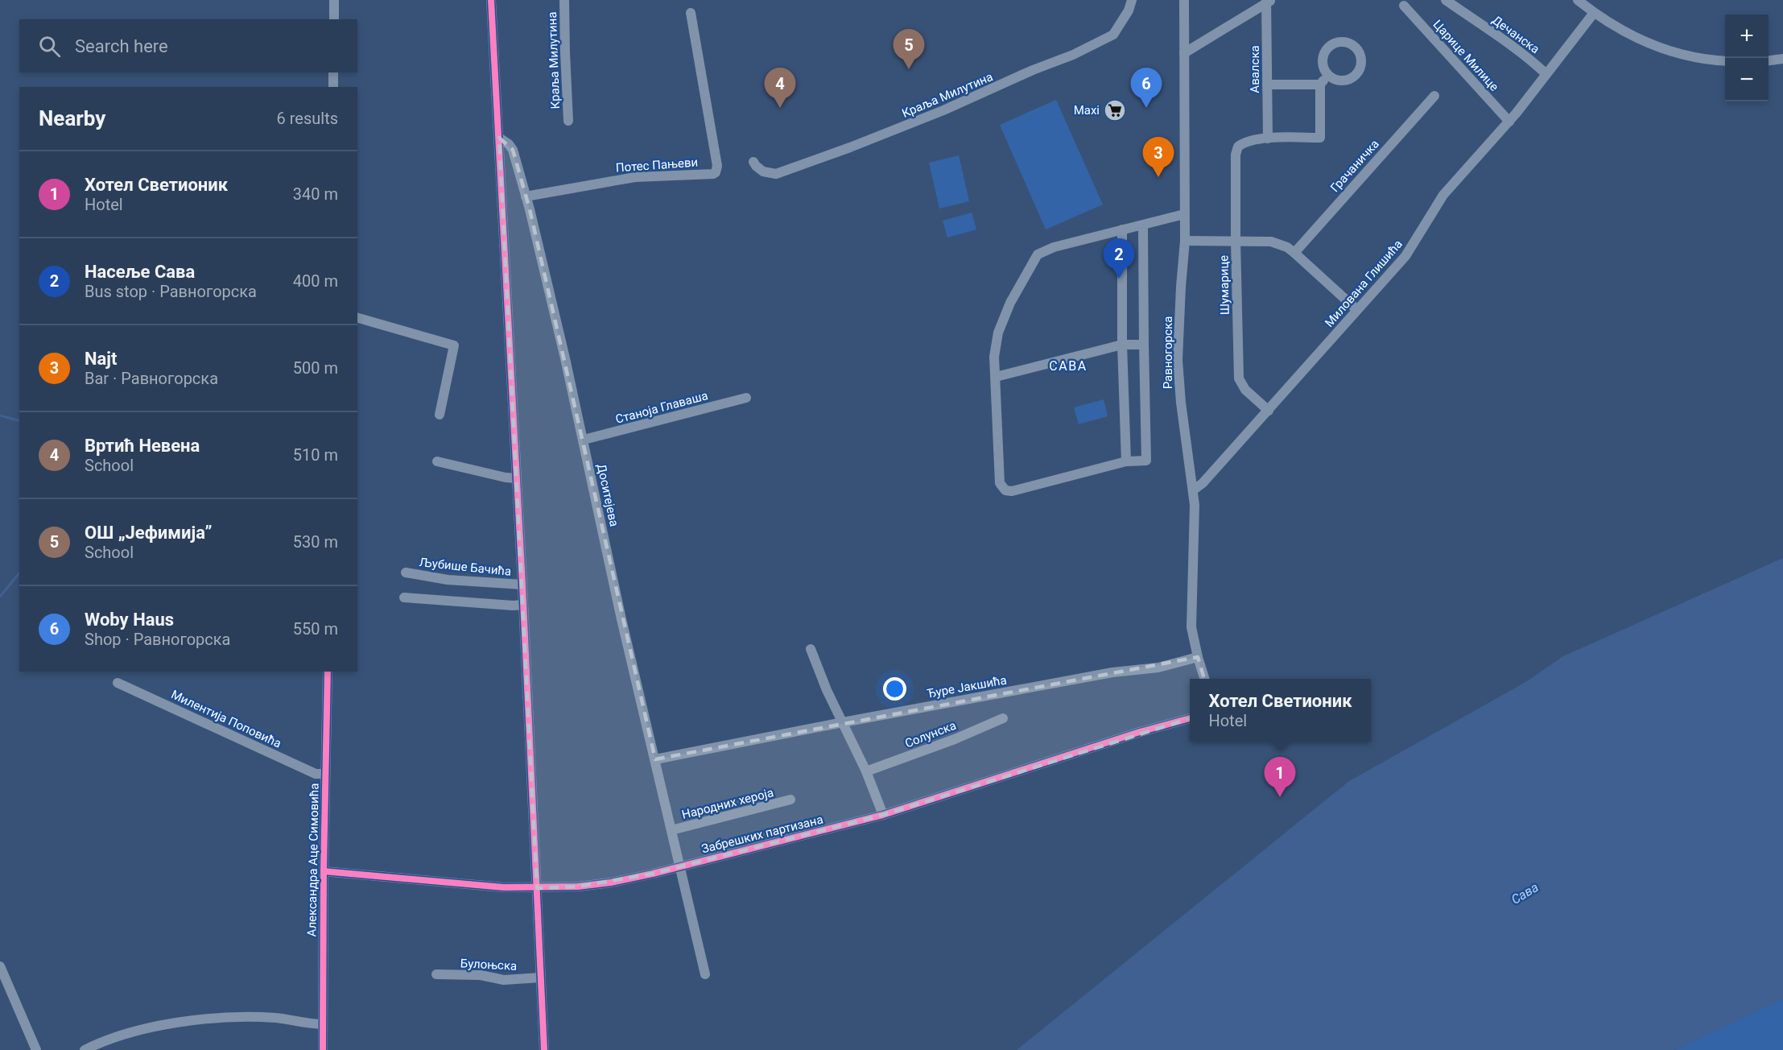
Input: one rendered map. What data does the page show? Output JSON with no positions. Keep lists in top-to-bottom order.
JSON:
{
  "streets": {
    "street": [
      "Дечанска",
      "Царице Милице",
      "Краља Милутина",
      "Авалска",
      "Потес Пањеви",
      "Грачаничка",
      "Милована Глишића",
      "Шумарице",
      "Равногорска",
      "Станоја Главаша",
      "Доситејева",
      "Љубише Бачића",
      "Ђуре Јакшића",
      "Милентија Поповића",
      "Солунска",
      "Народних хероја",
      "Забрешких партизана",
      "Александра Аце Симовића",
      "Булоњска"
    ]
  },
  "crossings": [
    ["Дечанска", "Милована Глишића"],
    ["Царице Милице", "Милована Глишића"],
    ["Авалска", "Шумарице"],
    ["Потес Пањеви", "Доситејева"],
    ["Милована Глишића", "Шумарице"],
    ["Милована Глишића", "Равногорска"],
    ["Равногорска", "Ђуре Јакшића"],
    ["Станоја Главаша", "Доситејева"],
    ["Доситејева", "Ђуре Јакшића"],
    ["Доситејева", "Народних хероја"],
    ["Доситејева", "Забрешких партизана"],
    ["Милентија Поповића", "Александра Аце Симовића"],
    ["Забрешких партизана", "Александра Аце Симовића"]
  ],
  "districts": ["САВА"],
  "water": ["Сава"],
  "places": {
    "supermarket": ["Maxi"]
  },
  "page": {
    "map_buttons": ["+", "−"],
    "search": "Search here",
    "pins": [
      "5",
      "4",
      "6",
      "3",
      "2",
      "1"
    ],
    "heading": ["Nearby", "6 results"],
    "list": [
      {
        "mark": "1",
        "name": "Хотел Светионик",
        "note": "Hotel",
        "value": "340 m"
      },
      {
        "mark": "2",
        "name": "Насеље Сава",
        "note": "Bus stop · Равногорска",
        "value": "400 m"
      },
      {
        "mark": "3",
        "name": "Najt",
        "note": "Bar · Равногорска",
        "value": "500 m"
      },
      {
        "mark": "4",
        "name": "Вртић Невена",
        "note": "School",
        "value": "510 m"
      },
      {
        "mark": "5",
        "name": "ОШ „Јефимија”",
        "note": "School",
        "value": "530 m"
      },
      {
        "mark": "6",
        "name": "Woby Haus",
        "note": "Shop · Равногорска",
        "value": "550 m"
      }
    ],
    "popup": ["Хотел Светионик", "Hotel"]
  }
}
